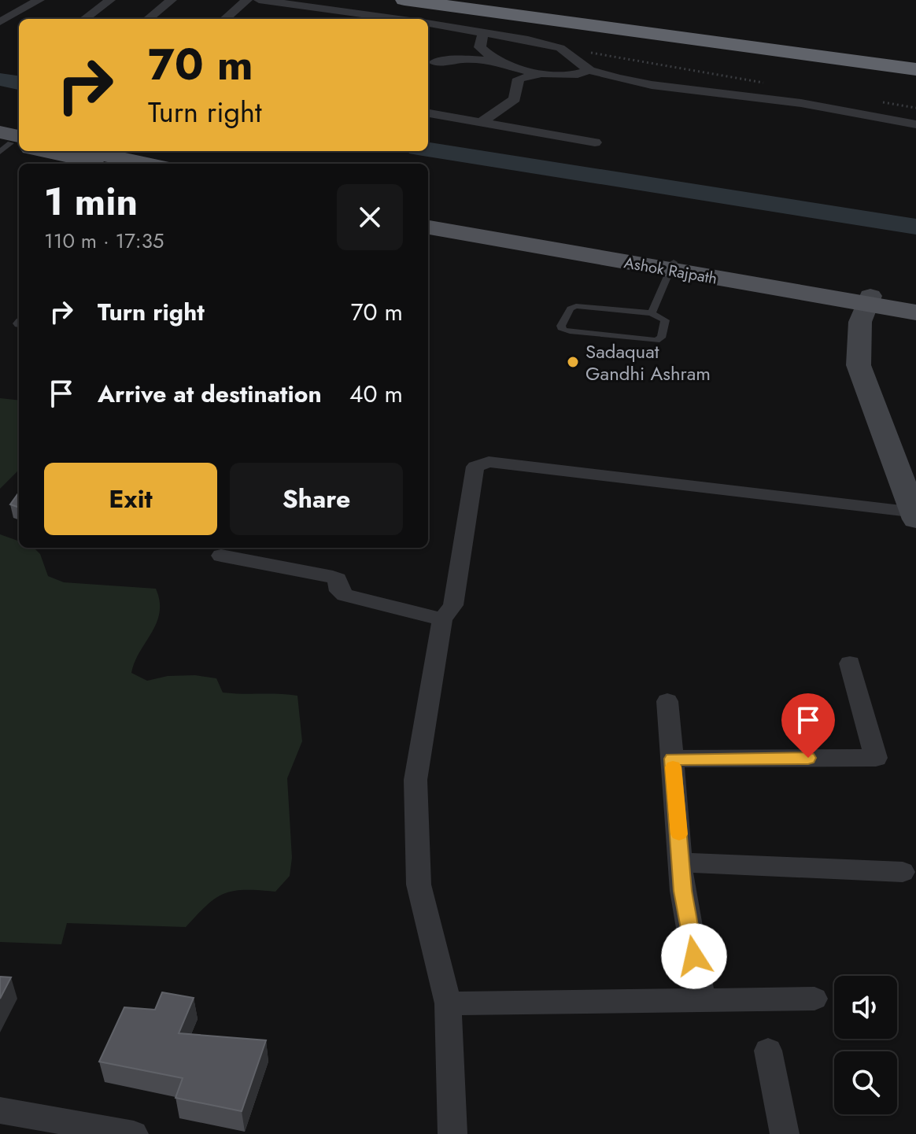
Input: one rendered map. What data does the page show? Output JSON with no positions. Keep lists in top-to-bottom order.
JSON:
{
  "streets": {
    "main road": ["Ashok Rajpath"]
  },
  "places": ["Sadaquat Gandhi Ashram"],
  "page": {
    "turn": ["70 m", "Turn right"],
    "heading": ["1 min", "110 m · 17:35"],
    "list": [
      {
        "name": "Turn right",
        "value": "70 m"
      },
      {
        "name": "Arrive at destination",
        "value": "40 m"
      }
    ],
    "buttons": ["Exit", "Share"]
  }
}
